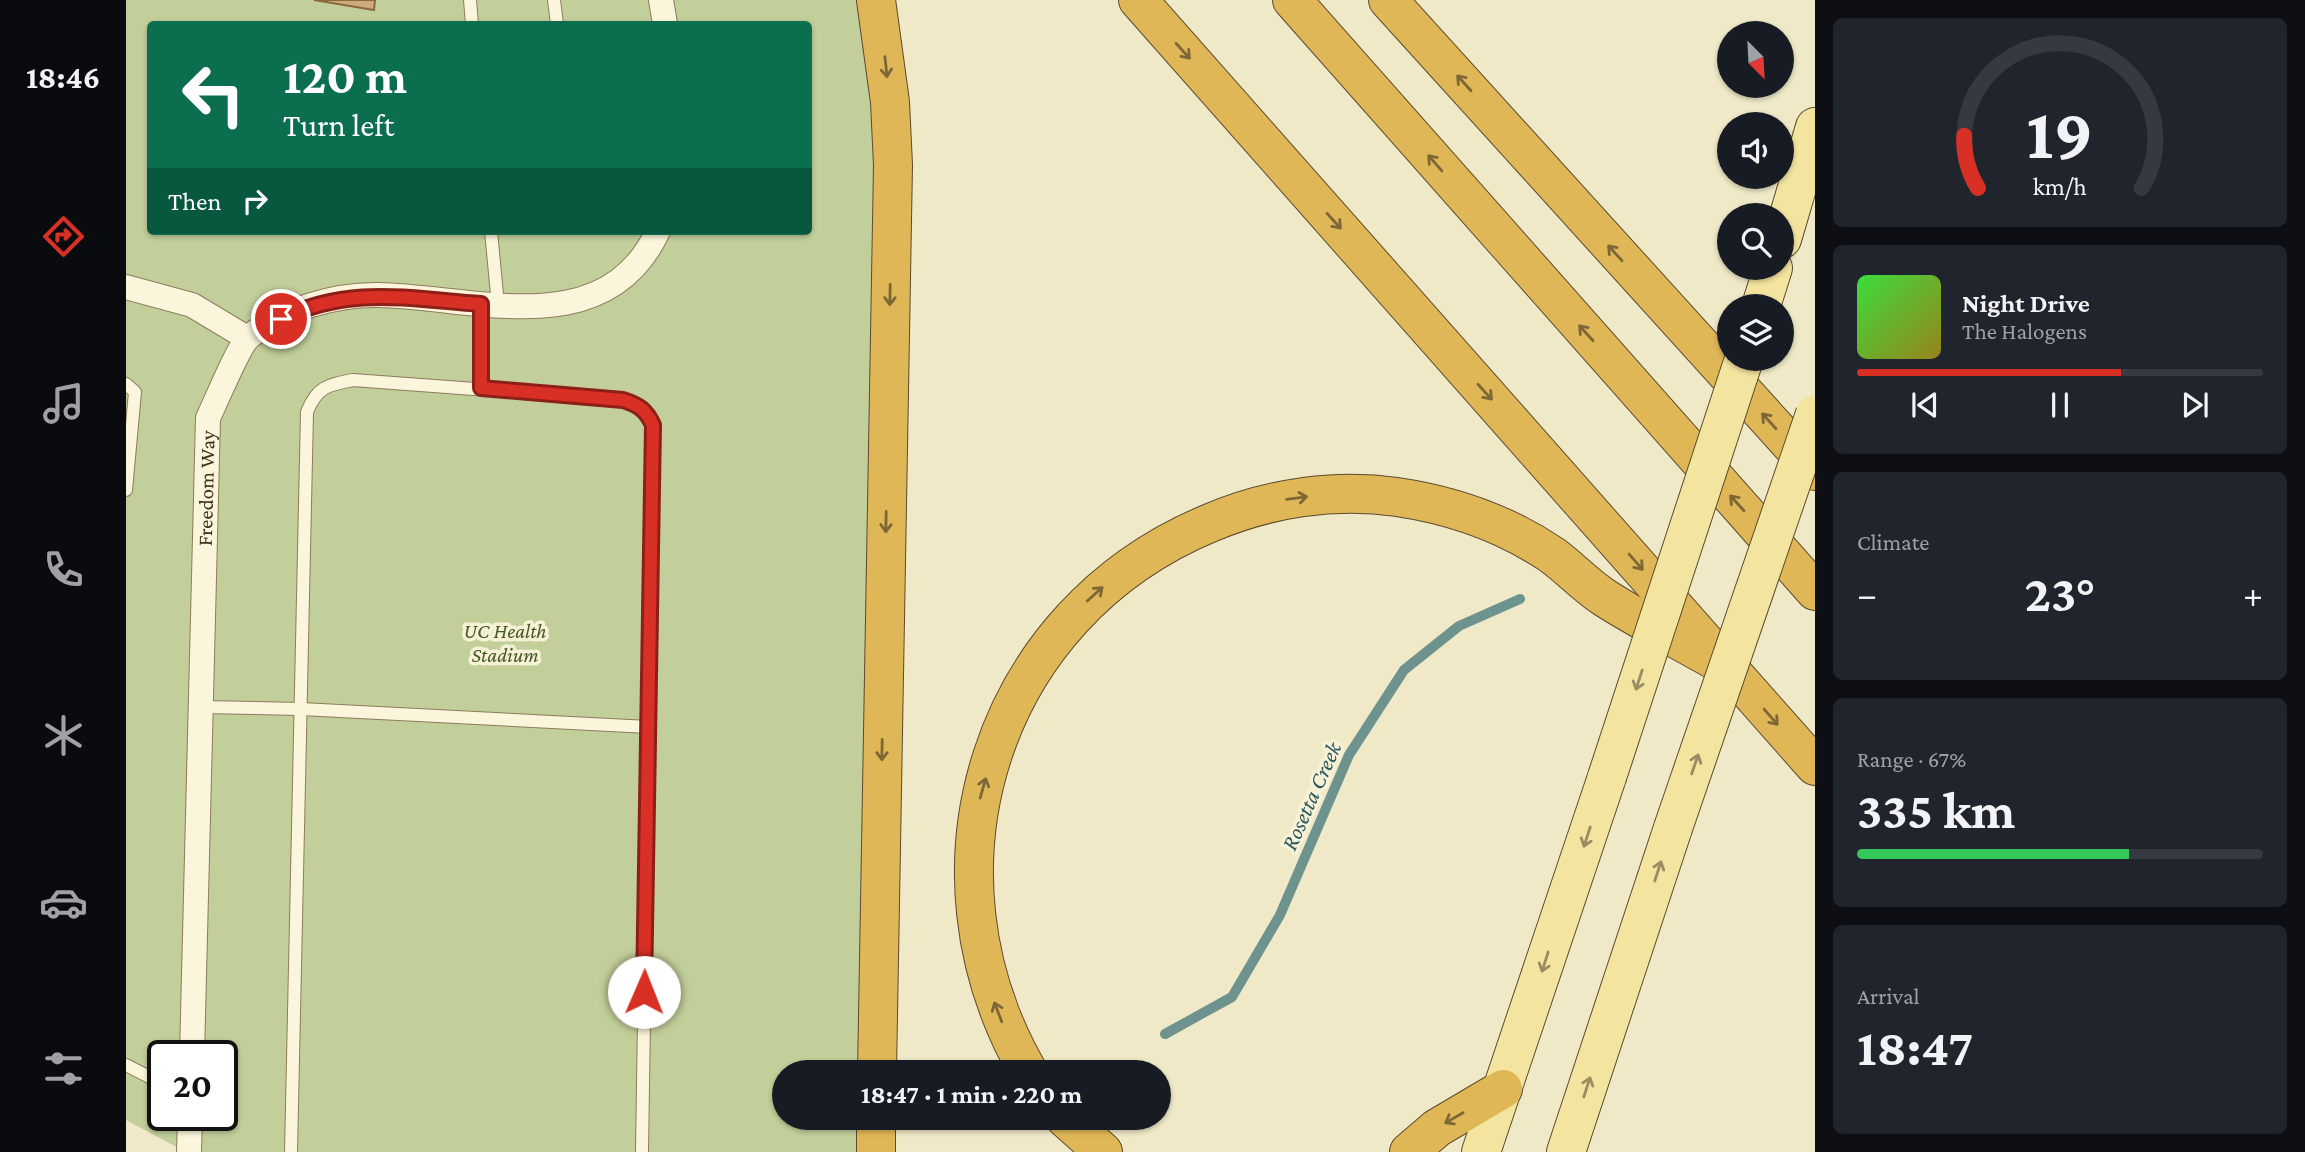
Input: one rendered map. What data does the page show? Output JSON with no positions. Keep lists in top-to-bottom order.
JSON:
{
  "streets": {
    "street": ["Freedom Way"]
  },
  "water": ["Rosetta Creek"],
  "parks": ["UC Health Stadium"],
  "north": "bottom right",
  "page": {
    "tabs": "18:46",
    "turn": ["120 m", "Turn left"],
    "then": "Then",
    "song": ["Night Drive", "The Halogens"],
    "tile": [
      "Climate",
      ["Range · 67%", "335 km"],
      ["Arrival", "18:47"]
    ],
    "heat": ["−", "23°", "+"],
    "limit": "20",
    "trip": "18:47 · 1 min · 220 m",
    "gauge": ["19", "km/h"]
  }
}
